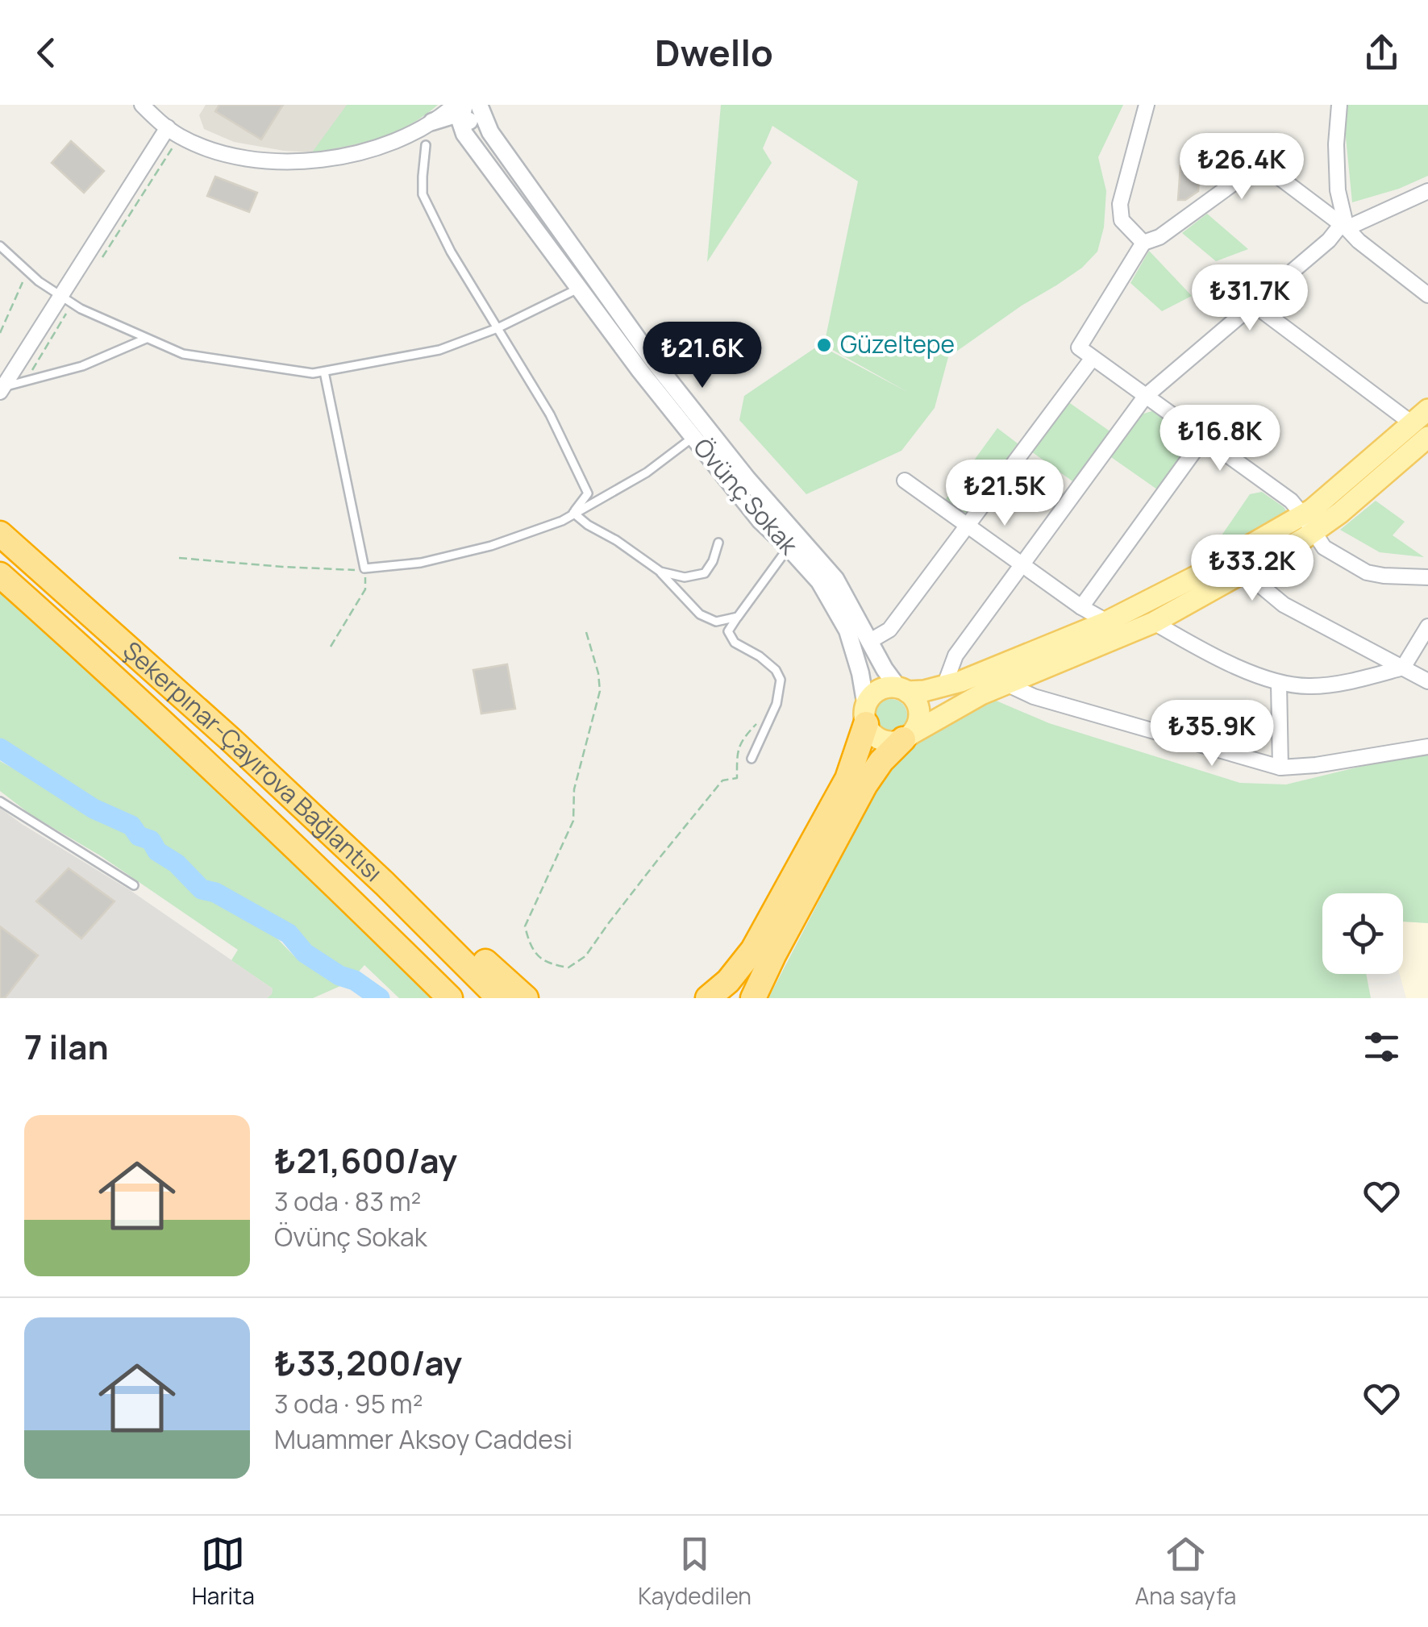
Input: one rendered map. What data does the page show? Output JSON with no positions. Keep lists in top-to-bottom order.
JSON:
{
  "streets": {
    "highway": ["Şekerpınar-Çayırova Bağlantısı"],
    "street": ["Övünç Sokak"]
  },
  "places": ["Güzeltepe"],
  "page": {
    "header": "Dwello",
    "price": [
      "₺26.4K",
      "₺31.7K",
      "₺21.6K",
      "₺16.8K",
      "₺21.5K",
      "₺33.2K",
      "₺35.9K"
    ],
    "heading": "7 ilan",
    "list": [
      {
        "name": "₺21,600/ay",
        "note": "3 oda · 83 m² · Övünç Sokak"
      },
      {
        "name": "₺33,200/ay",
        "note": "3 oda · 95 m² · Muammer Aksoy Caddesi"
      }
    ],
    "tabs": ["Harita", "Kaydedilen", "Ana sayfa"]
  }
}
